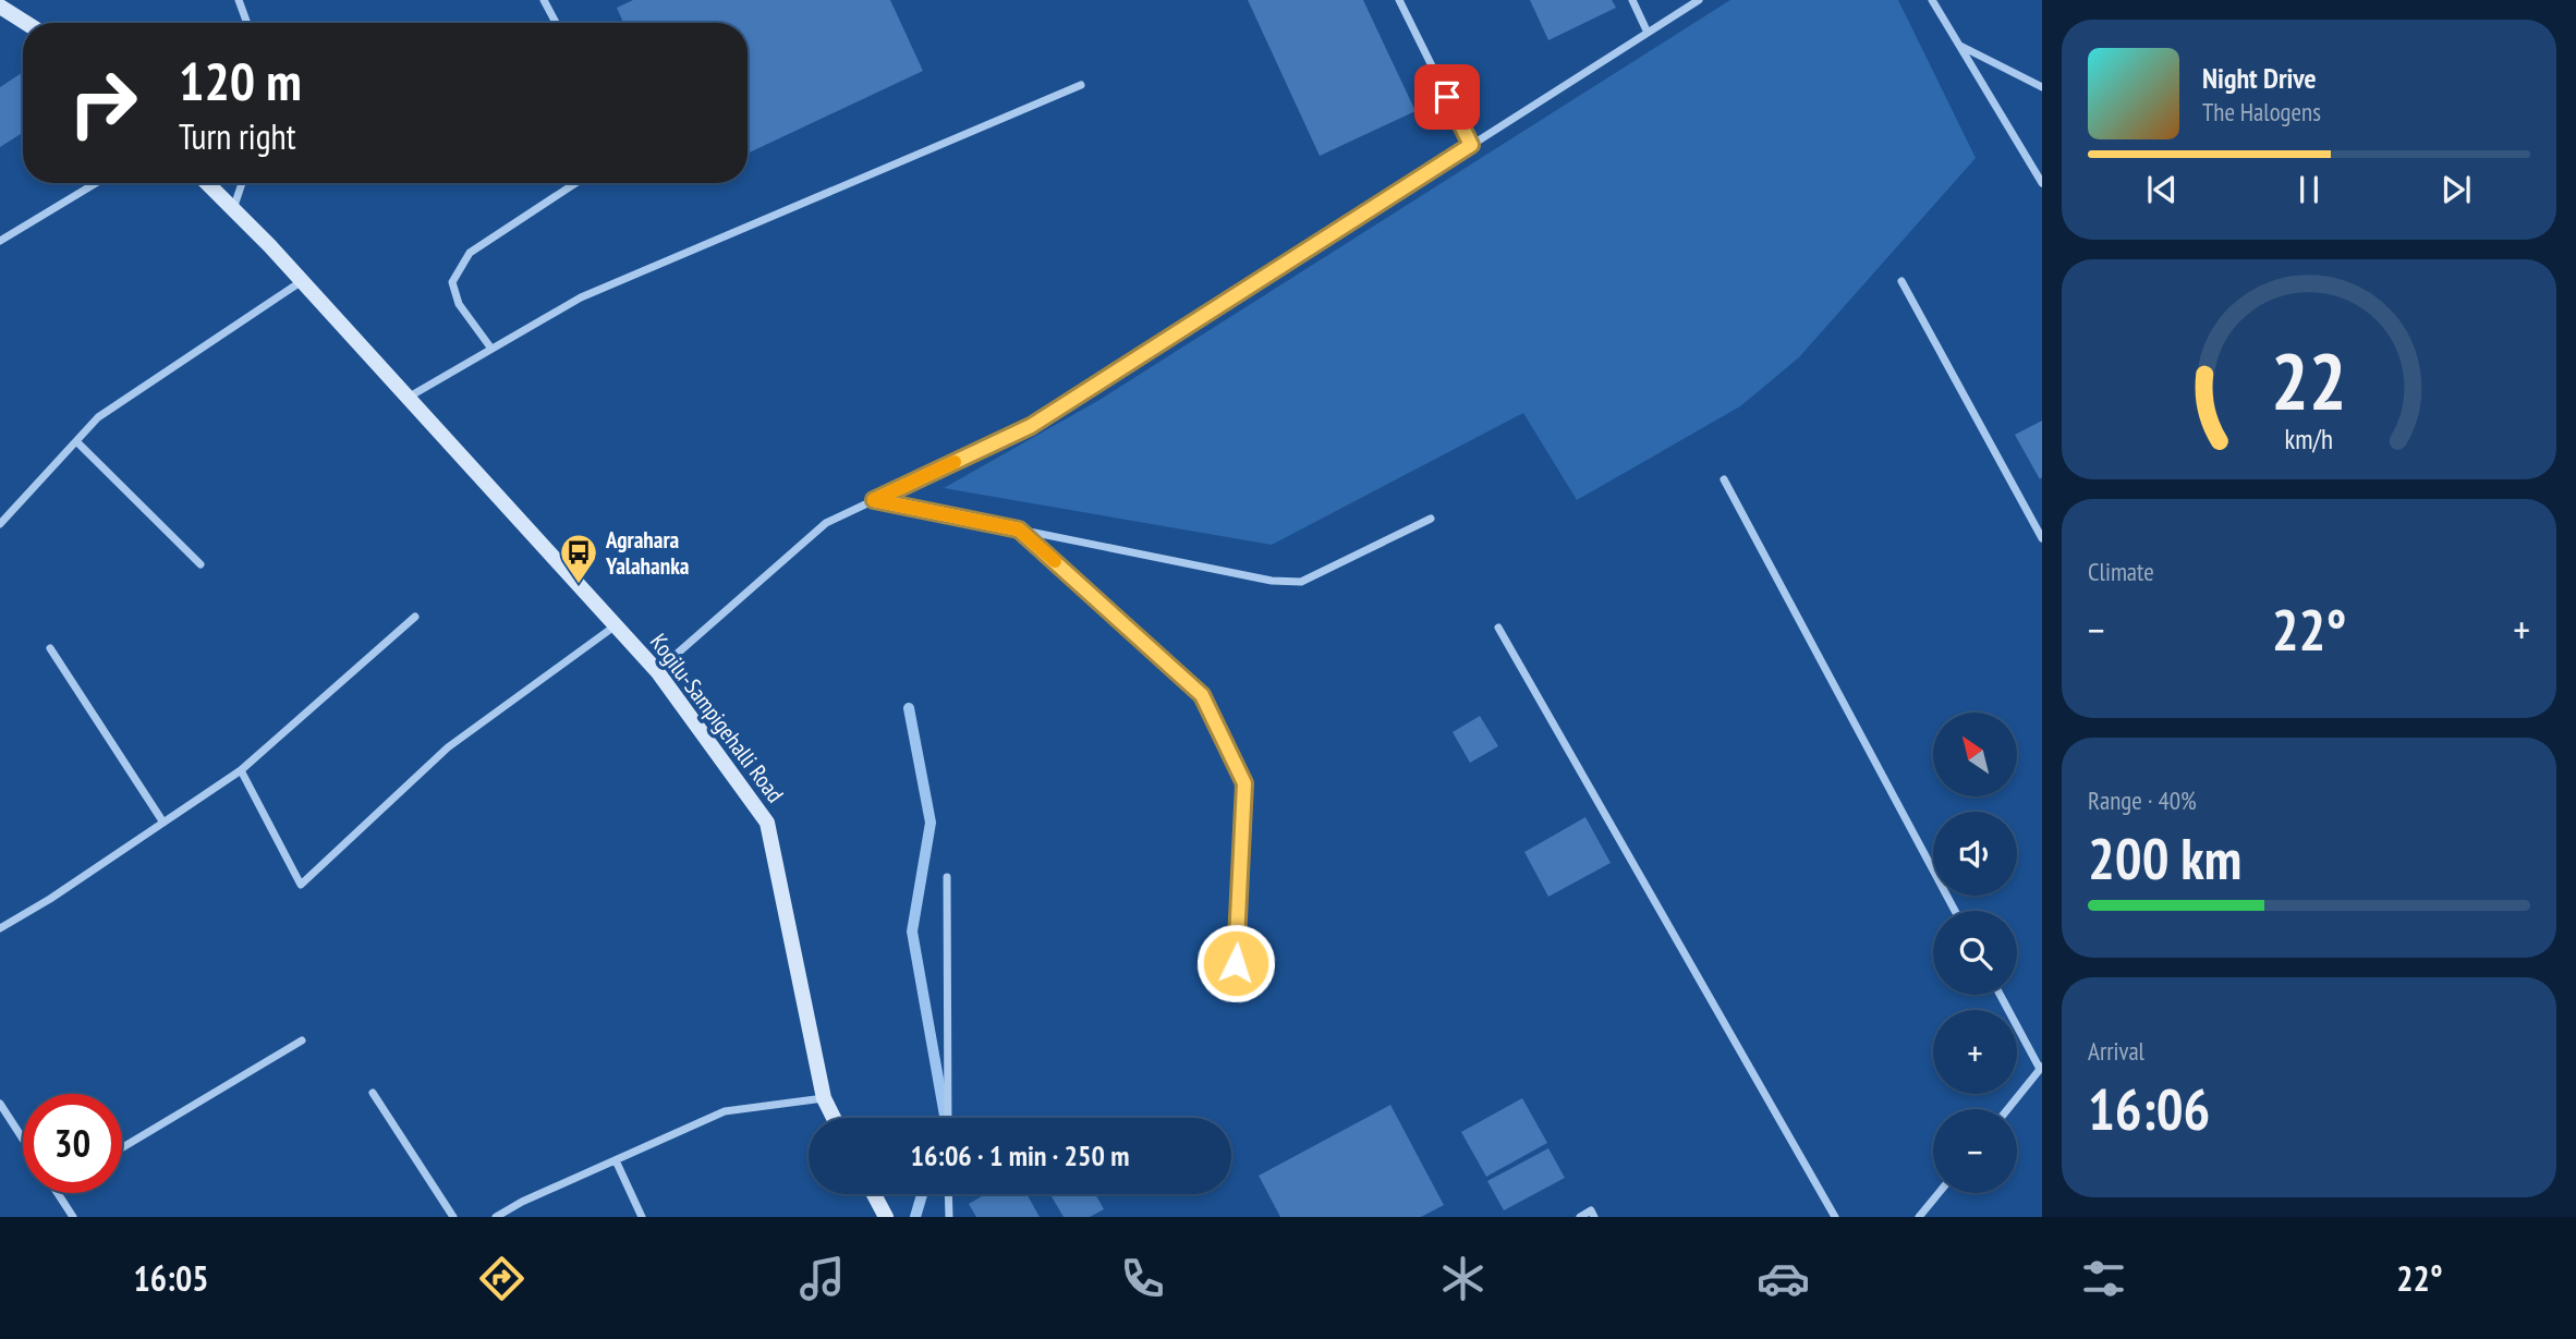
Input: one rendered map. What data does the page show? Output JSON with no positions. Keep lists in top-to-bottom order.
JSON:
{
  "streets": {
    "street": ["Kogilu-Sampigehalli Road"]
  },
  "places": {
    "bus stop": ["Agrahara Yalahanka"]
  },
  "north": "top left",
  "page": {
    "turn": ["120 m", "Turn right"],
    "song": ["Night Drive", "The Halogens"],
    "tile": [
      "Climate",
      ["Range · 40%", "200 km"],
      ["Arrival", "16:06"]
    ],
    "heat": ["−", "22°", "+"],
    "map_buttons": ["+", "−"],
    "limit": "30",
    "trip": "16:06 · 1 min · 250 m",
    "tabs": ["16:05", "22°"],
    "gauge": ["22", "km/h"]
  }
}
